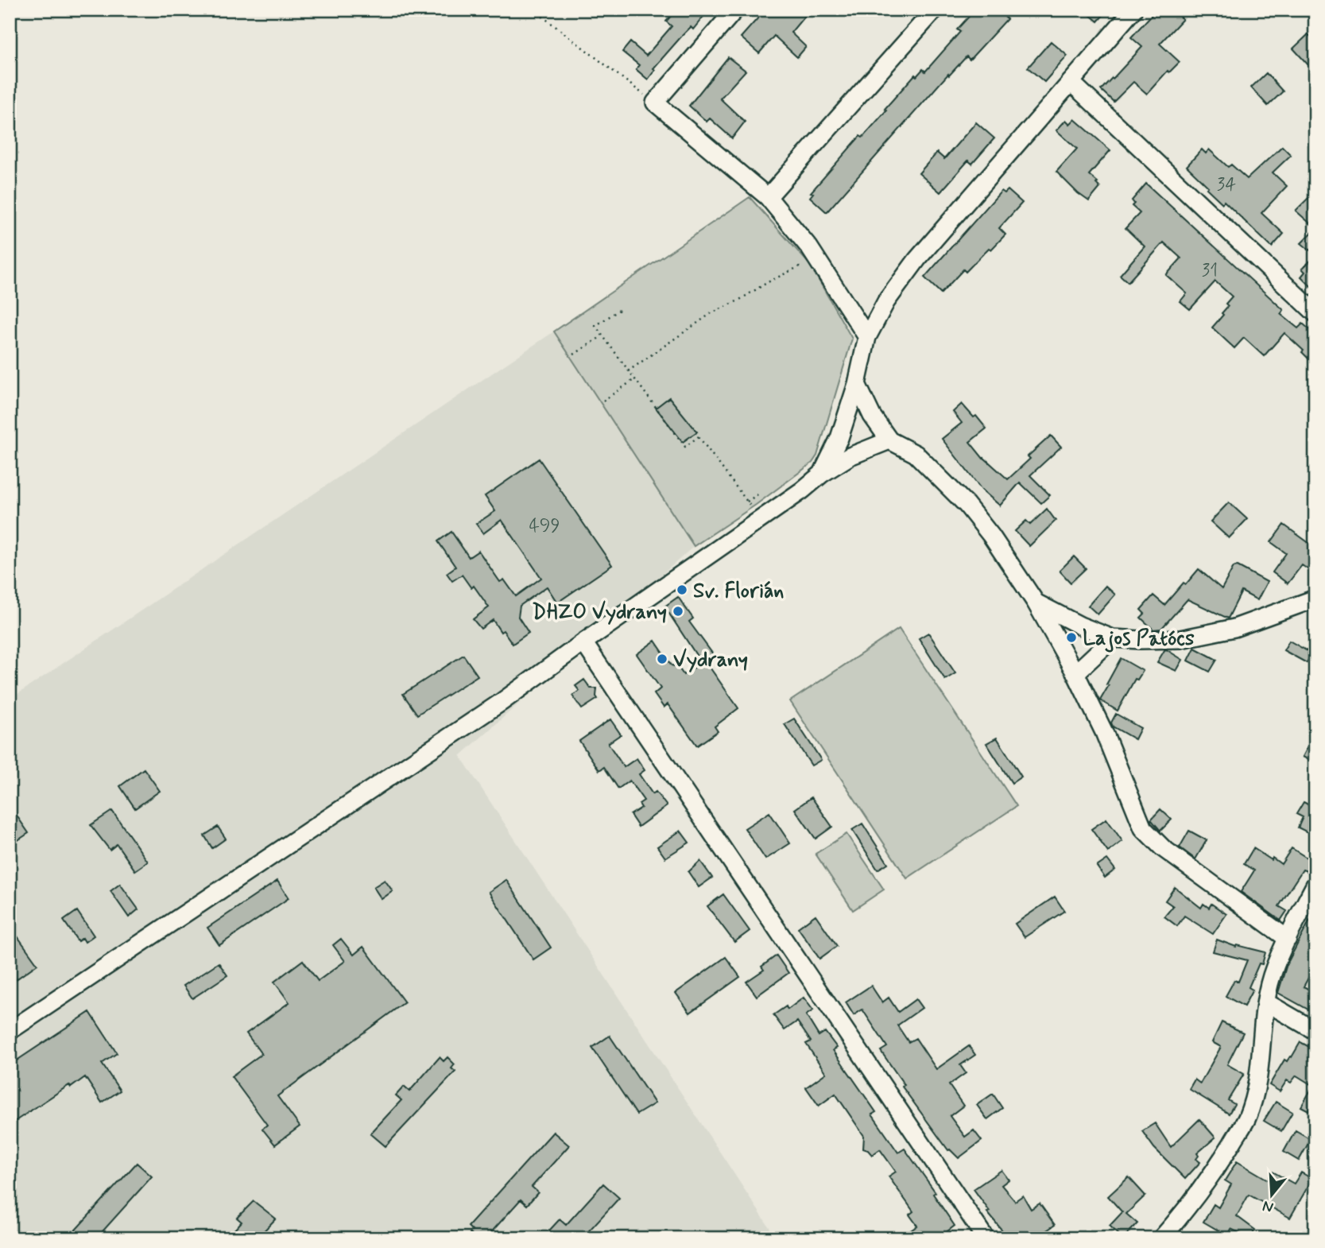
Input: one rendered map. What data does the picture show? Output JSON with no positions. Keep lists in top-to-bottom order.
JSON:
{
  "places": [
    "Sv. Florián",
    "DHZO Vydrany",
    "Lajos Patócs",
    "Vydrany"
  ],
  "house_numbers": ["34", "31", "499"],
  "north": "bottom"
}
